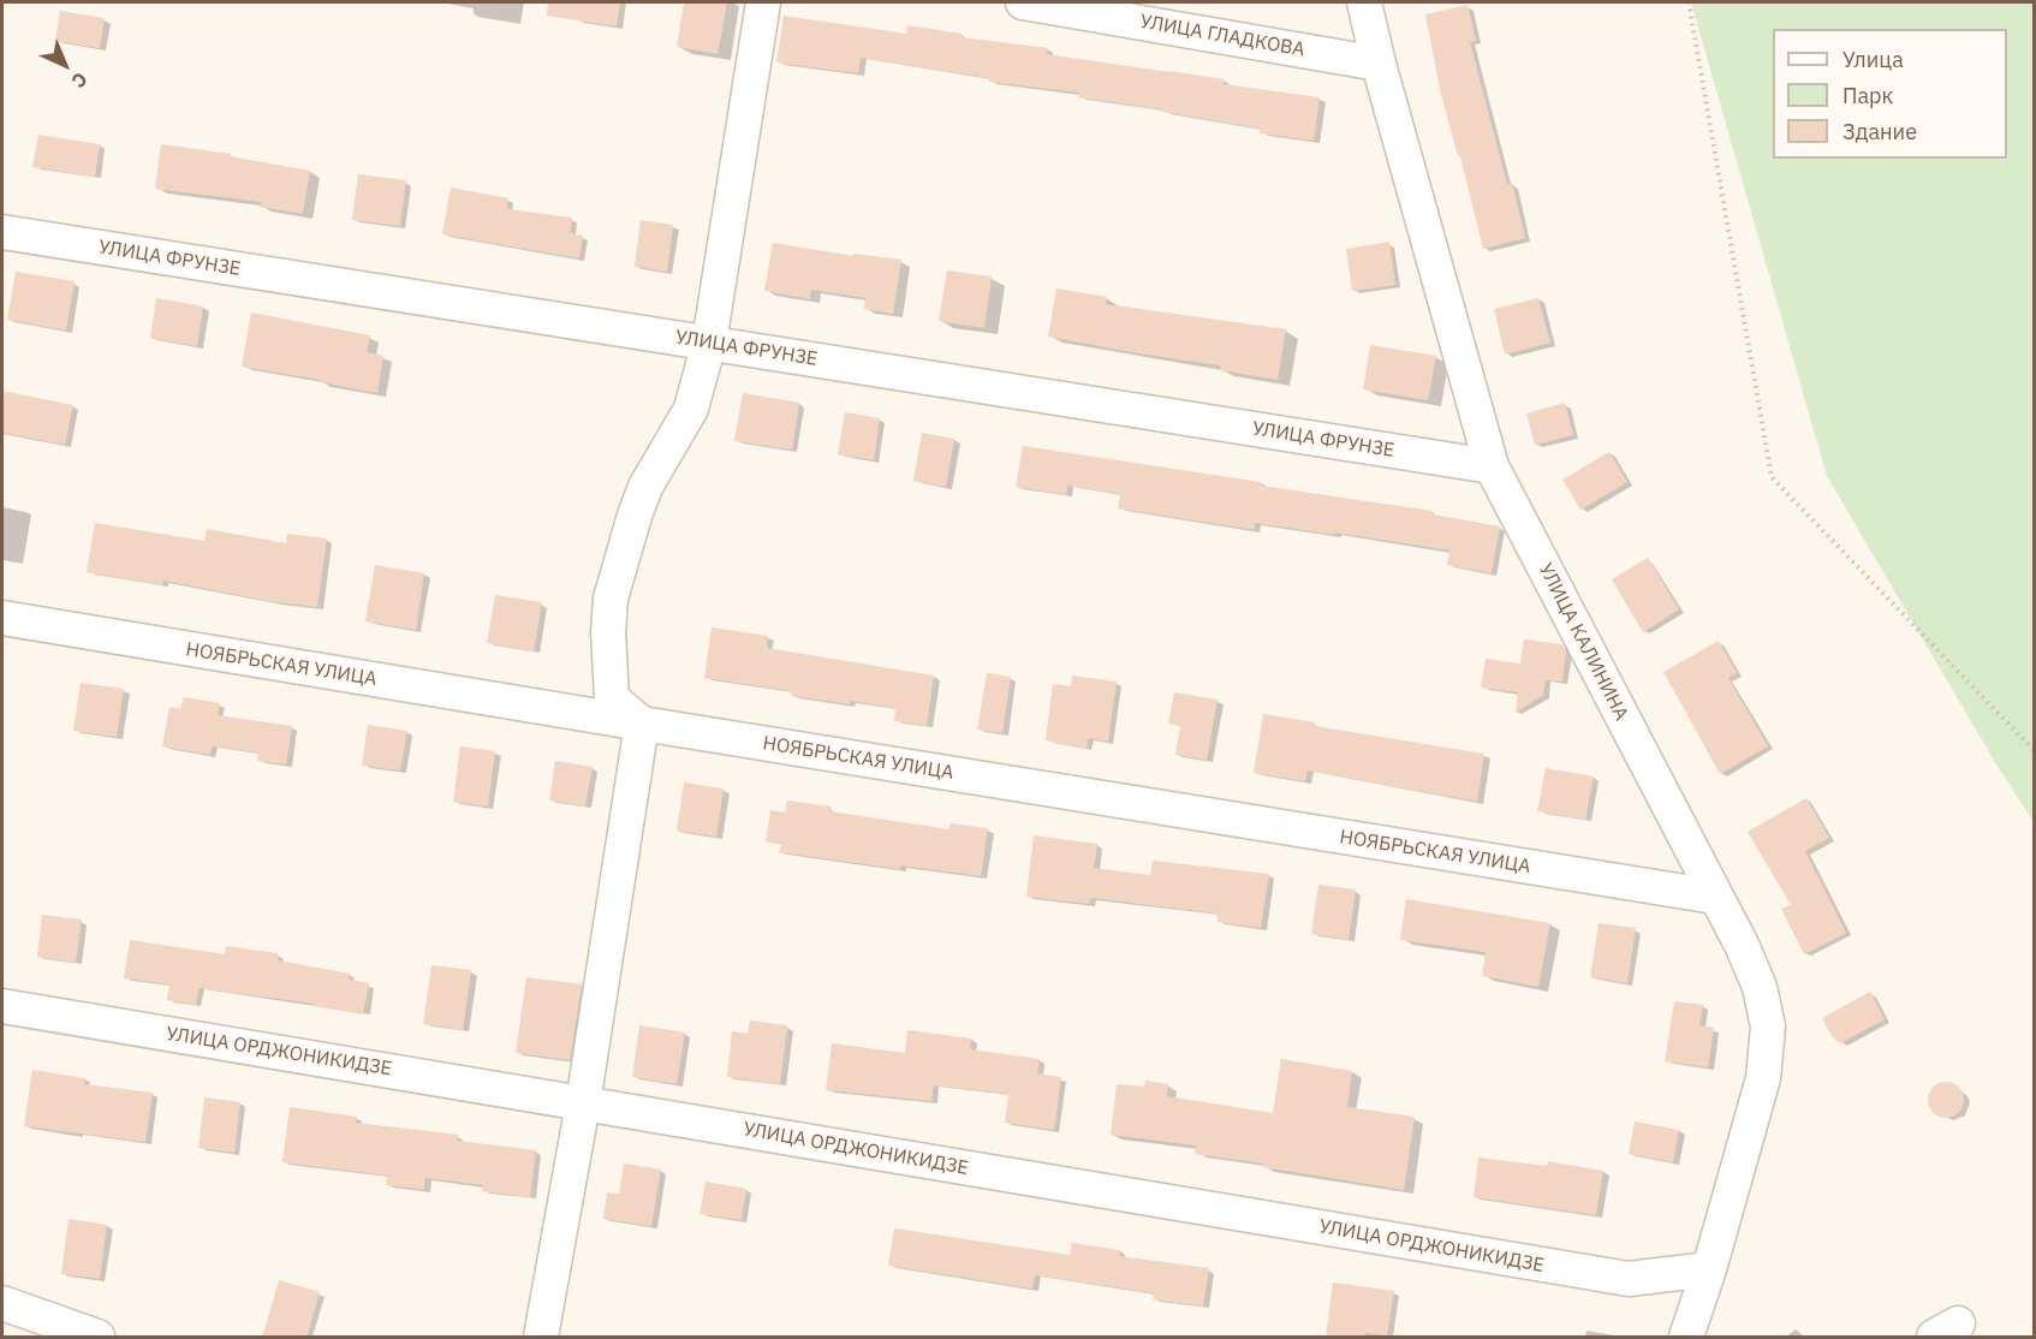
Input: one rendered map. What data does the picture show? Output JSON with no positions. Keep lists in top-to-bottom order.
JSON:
{
  "streets": {
    "street": [
      "УЛИЦА ГЛАДКОВА",
      "УЛИЦА ФРУНЗЕ",
      "УЛИЦА КАЛИНИНА",
      "НОЯБРЬСКАЯ УЛИЦА",
      "УЛИЦА ОРДЖОНИКИДЗЕ"
    ]
  },
  "crossings": [
    ["УЛИЦА ГЛАДКОВА", "УЛИЦА КАЛИНИНА"],
    ["УЛИЦА ФРУНЗЕ", "УЛИЦА КАЛИНИНА"],
    ["УЛИЦА КАЛИНИНА", "НОЯБРЬСКАЯ УЛИЦА"],
    ["УЛИЦА КАЛИНИНА", "УЛИЦА ОРДЖОНИКИДЗЕ"]
  ],
  "legend": ["Улица", "Парк", "Здание"],
  "north": "bottom right"
}
